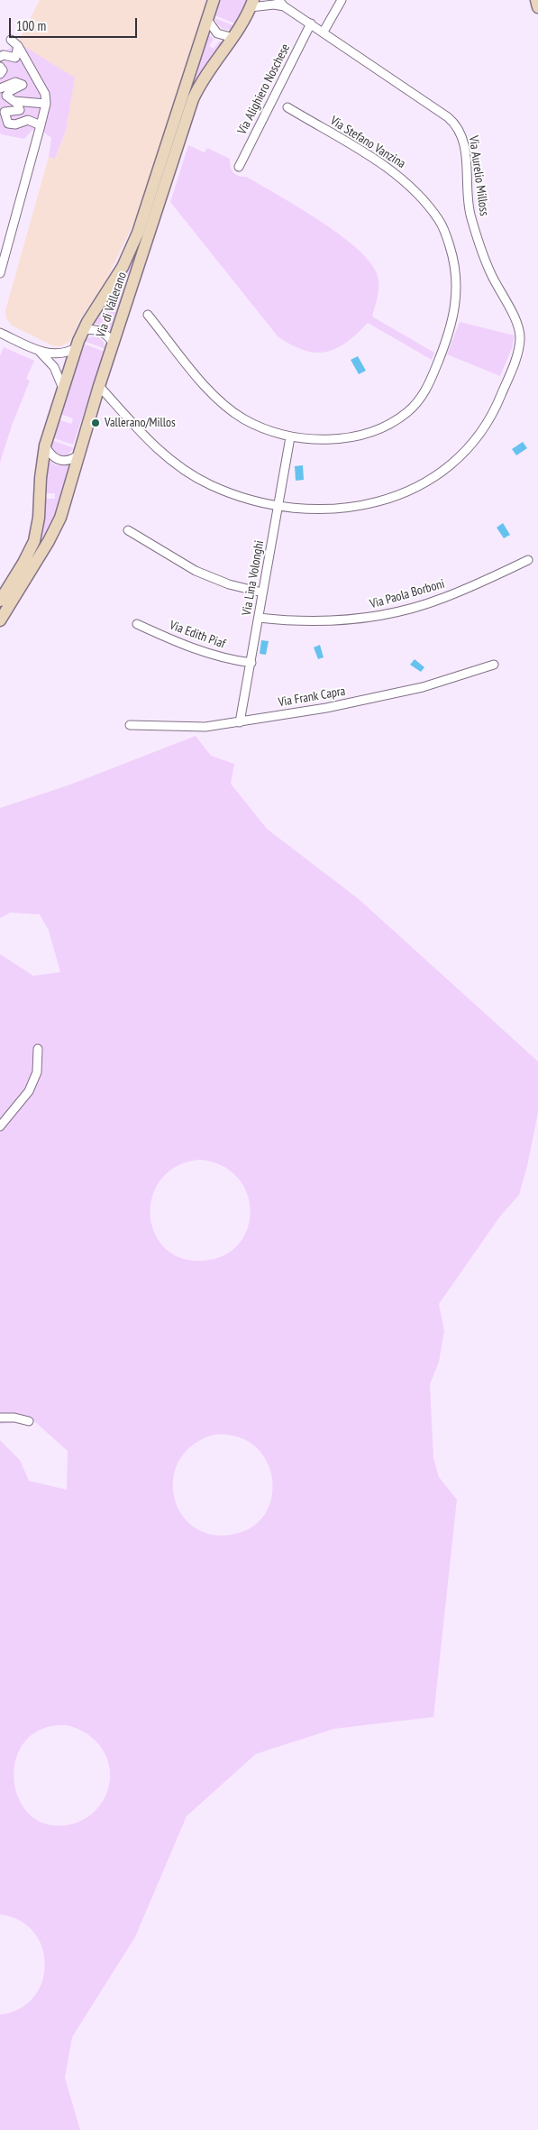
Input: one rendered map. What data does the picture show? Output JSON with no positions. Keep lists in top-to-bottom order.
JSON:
{
  "streets": {
    "street": [
      "Via Alighiero Noschese",
      "Via Stefano Vanzina",
      "Via Aurelio Milloss",
      "Via di Vallerano",
      "Via Lina Volonghi",
      "Via Paola Borboni",
      "Via Edith Piaf",
      "Via Frank Capra"
    ]
  },
  "crossings": [
    ["Via Alighiero Noschese", "Via Aurelio Milloss"],
    ["Via Stefano Vanzina", "Via Lina Volonghi"],
    ["Via Aurelio Milloss", "Via di Vallerano"],
    ["Via Aurelio Milloss", "Via Lina Volonghi"],
    ["Via Lina Volonghi", "Via Paola Borboni"],
    ["Via Lina Volonghi", "Via Edith Piaf"],
    ["Via Lina Volonghi", "Via Frank Capra"]
  ],
  "places": ["Vallerano/Millos"],
  "scale_bar": "100 m"
}
